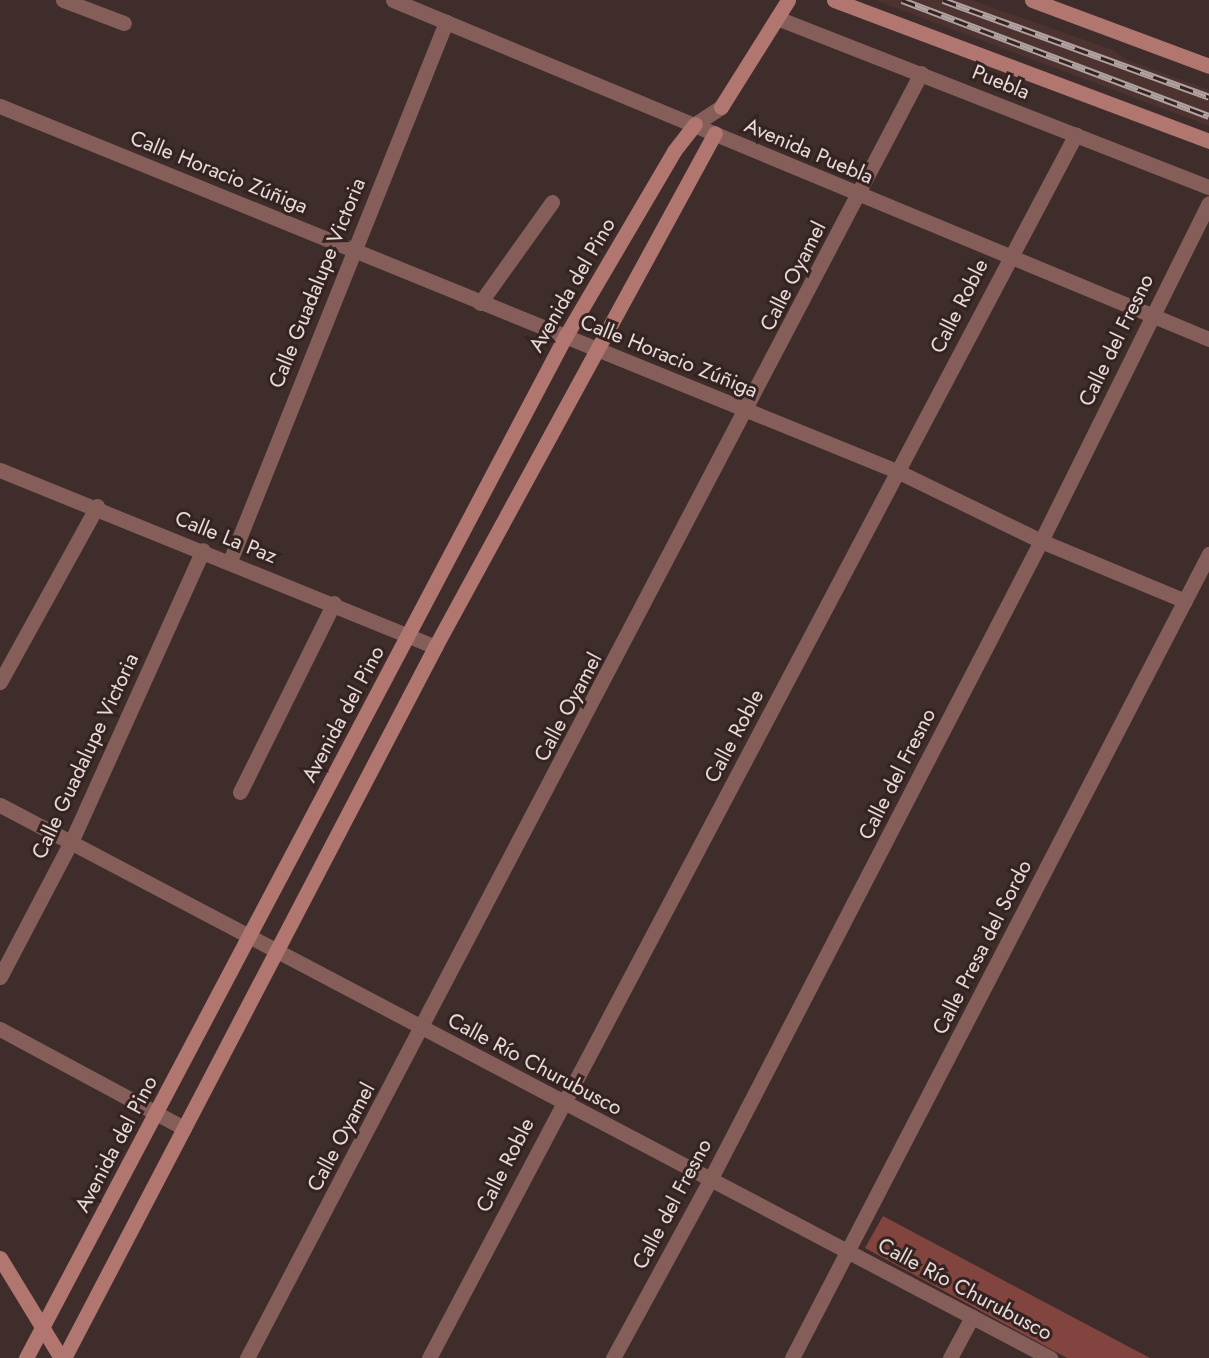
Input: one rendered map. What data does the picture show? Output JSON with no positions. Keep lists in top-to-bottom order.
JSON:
{
  "streets": {
    "main road": ["Avenida del Pino"],
    "street": [
      "Puebla",
      "Avenida Puebla",
      "Calle Horacio Zúñiga",
      "Calle Oyamel",
      "Calle Guadalupe Victoria",
      "Calle Roble",
      "Calle del Fresno",
      "Calle La Paz",
      "Calle Presa del Sordo",
      "Calle Río Churubusco"
    ]
  },
  "crossings": [
    ["Puebla", "Calle Oyamel"],
    ["Puebla", "Avenida del Pino"],
    ["Puebla", "Calle Roble"],
    ["Avenida Puebla", "Calle Oyamel"],
    ["Avenida Puebla", "Calle Guadalupe Victoria"],
    ["Avenida Puebla", "Avenida del Pino"],
    ["Avenida Puebla", "Calle Roble"],
    ["Avenida Puebla", "Calle del Fresno"],
    ["Calle Horacio Zúñiga", "Calle Oyamel"],
    ["Calle Horacio Zúñiga", "Calle Guadalupe Victoria"],
    ["Calle Horacio Zúñiga", "Avenida del Pino"],
    ["Calle Horacio Zúñiga", "Calle Roble"],
    ["Calle Horacio Zúñiga", "Calle del Fresno"],
    ["Calle Horacio Zúñiga", "Calle Presa del Sordo"],
    ["Calle Oyamel", "Calle Río Churubusco"],
    ["Calle Guadalupe Victoria", "Calle La Paz"],
    ["Calle Guadalupe Victoria", "Calle Río Churubusco"],
    ["Avenida del Pino", "Calle La Paz"],
    ["Avenida del Pino", "Calle Río Churubusco"],
    ["Calle Roble", "Calle Río Churubusco"],
    ["Calle del Fresno", "Calle Río Churubusco"],
    ["Calle Presa del Sordo", "Calle Río Churubusco"]
  ]
}
